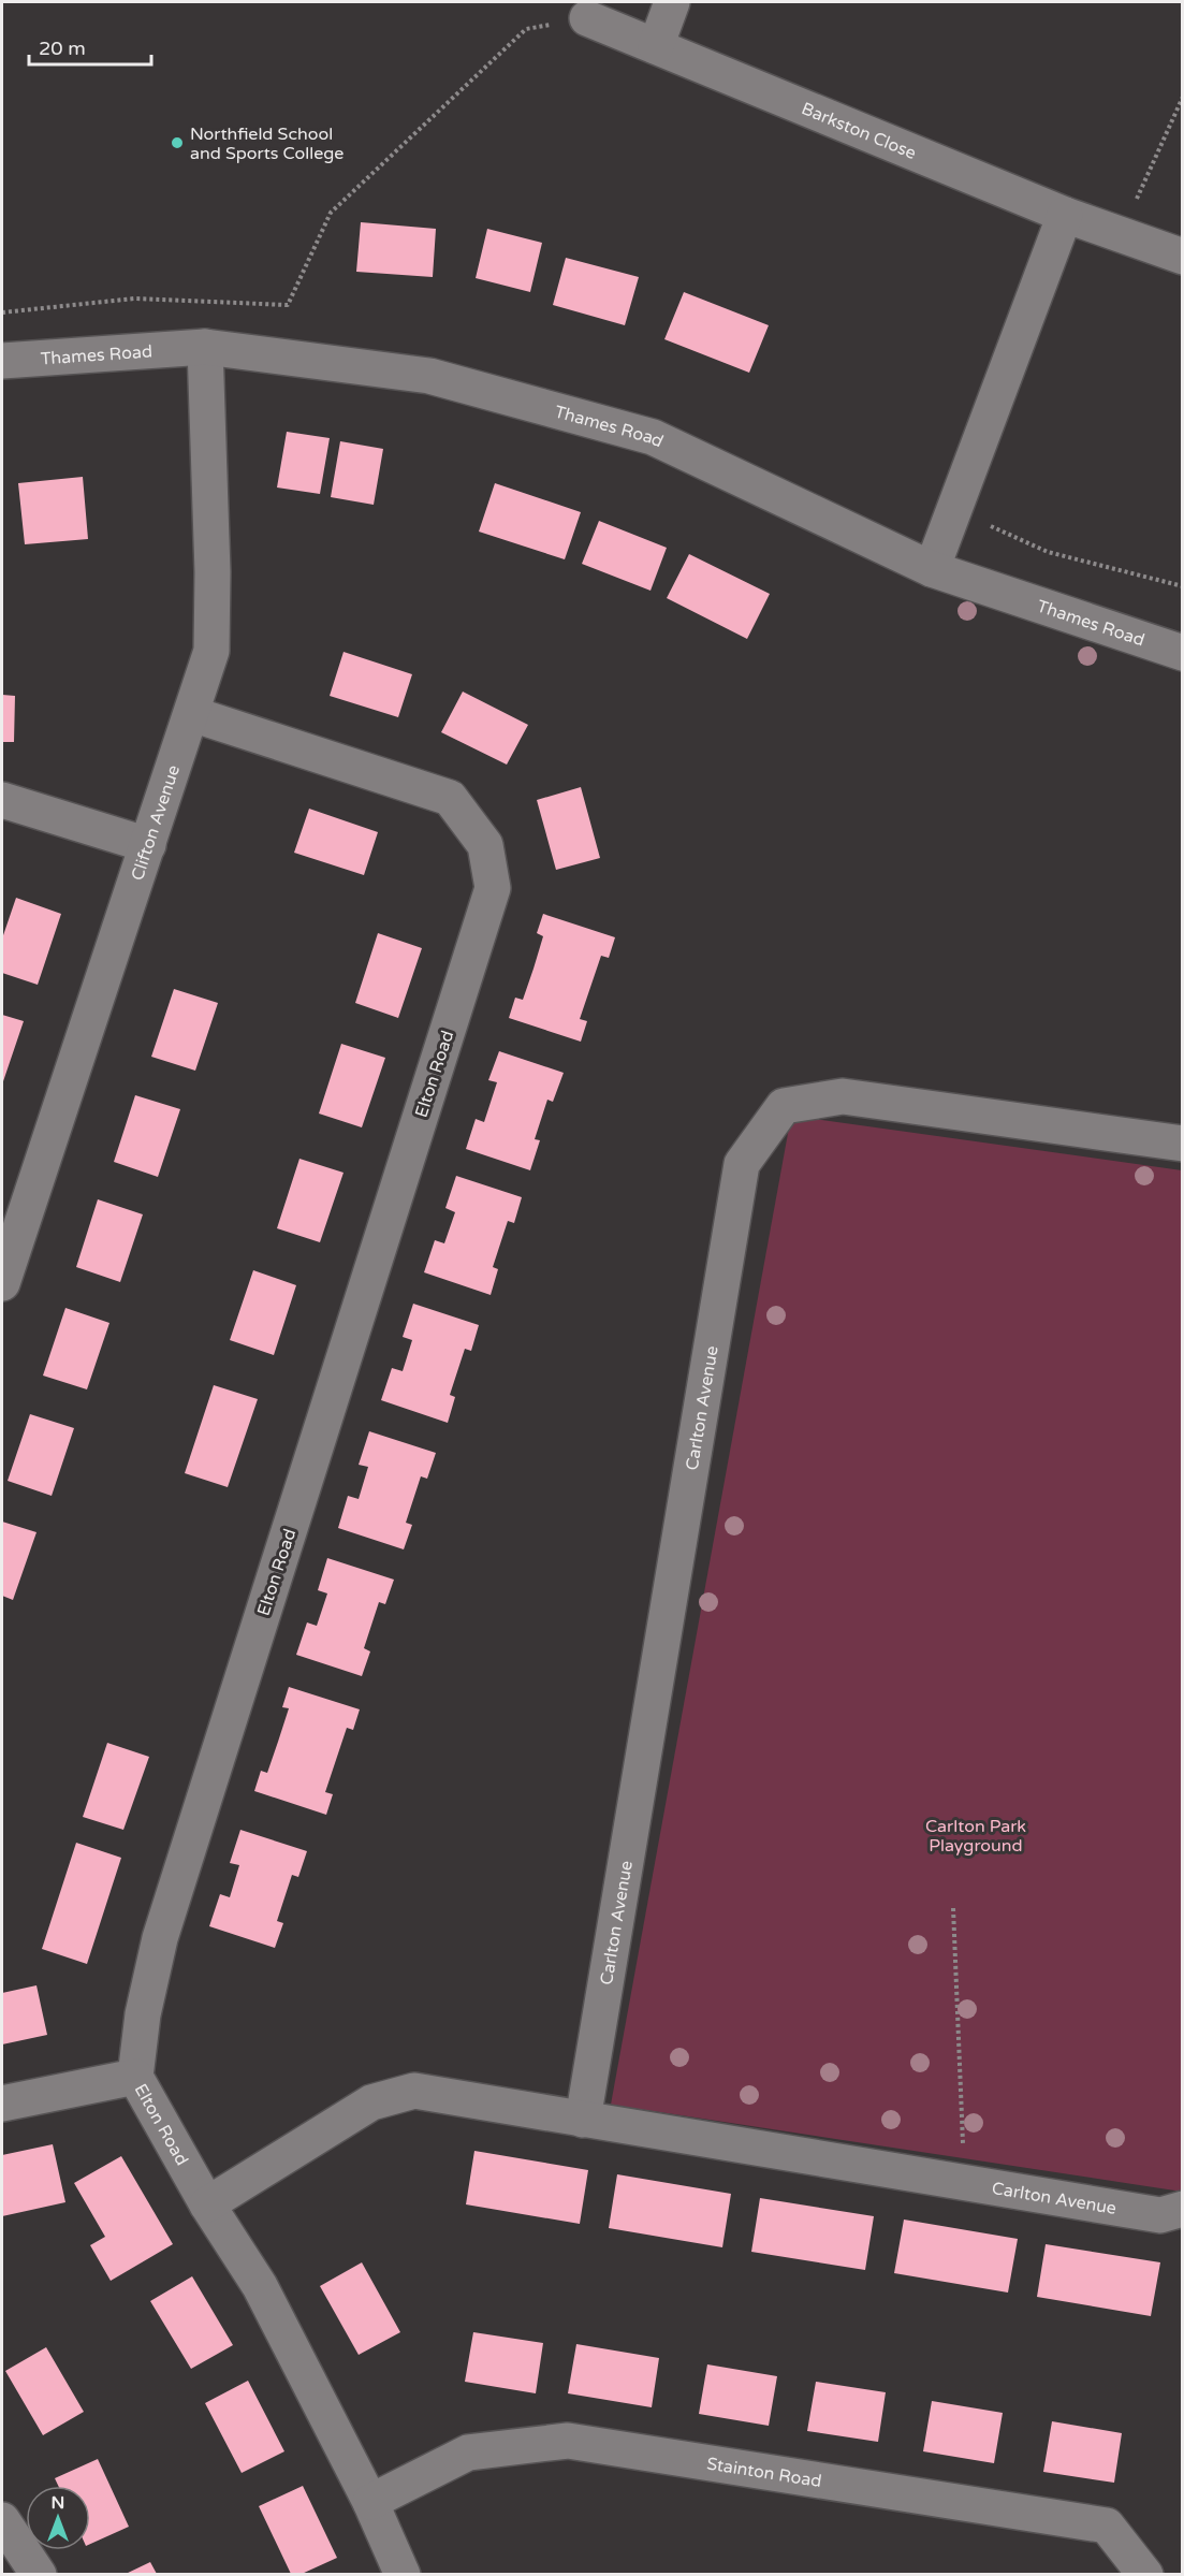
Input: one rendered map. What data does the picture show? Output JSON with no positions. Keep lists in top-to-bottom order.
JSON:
{
  "streets": {
    "street": [
      "Barkston Close",
      "Thames Road",
      "Clifton Avenue",
      "Elton Road",
      "Carlton Avenue",
      "Stainton Road"
    ]
  },
  "crossings": [
    ["Thames Road", "Clifton Avenue"],
    ["Clifton Avenue", "Elton Road"],
    ["Elton Road", "Carlton Avenue"],
    ["Elton Road", "Stainton Road"]
  ],
  "parks": ["Carlton Park Playground"],
  "places": ["Northfield School and Sports College"],
  "scale_bar": "20 m",
  "north": "top"
}
